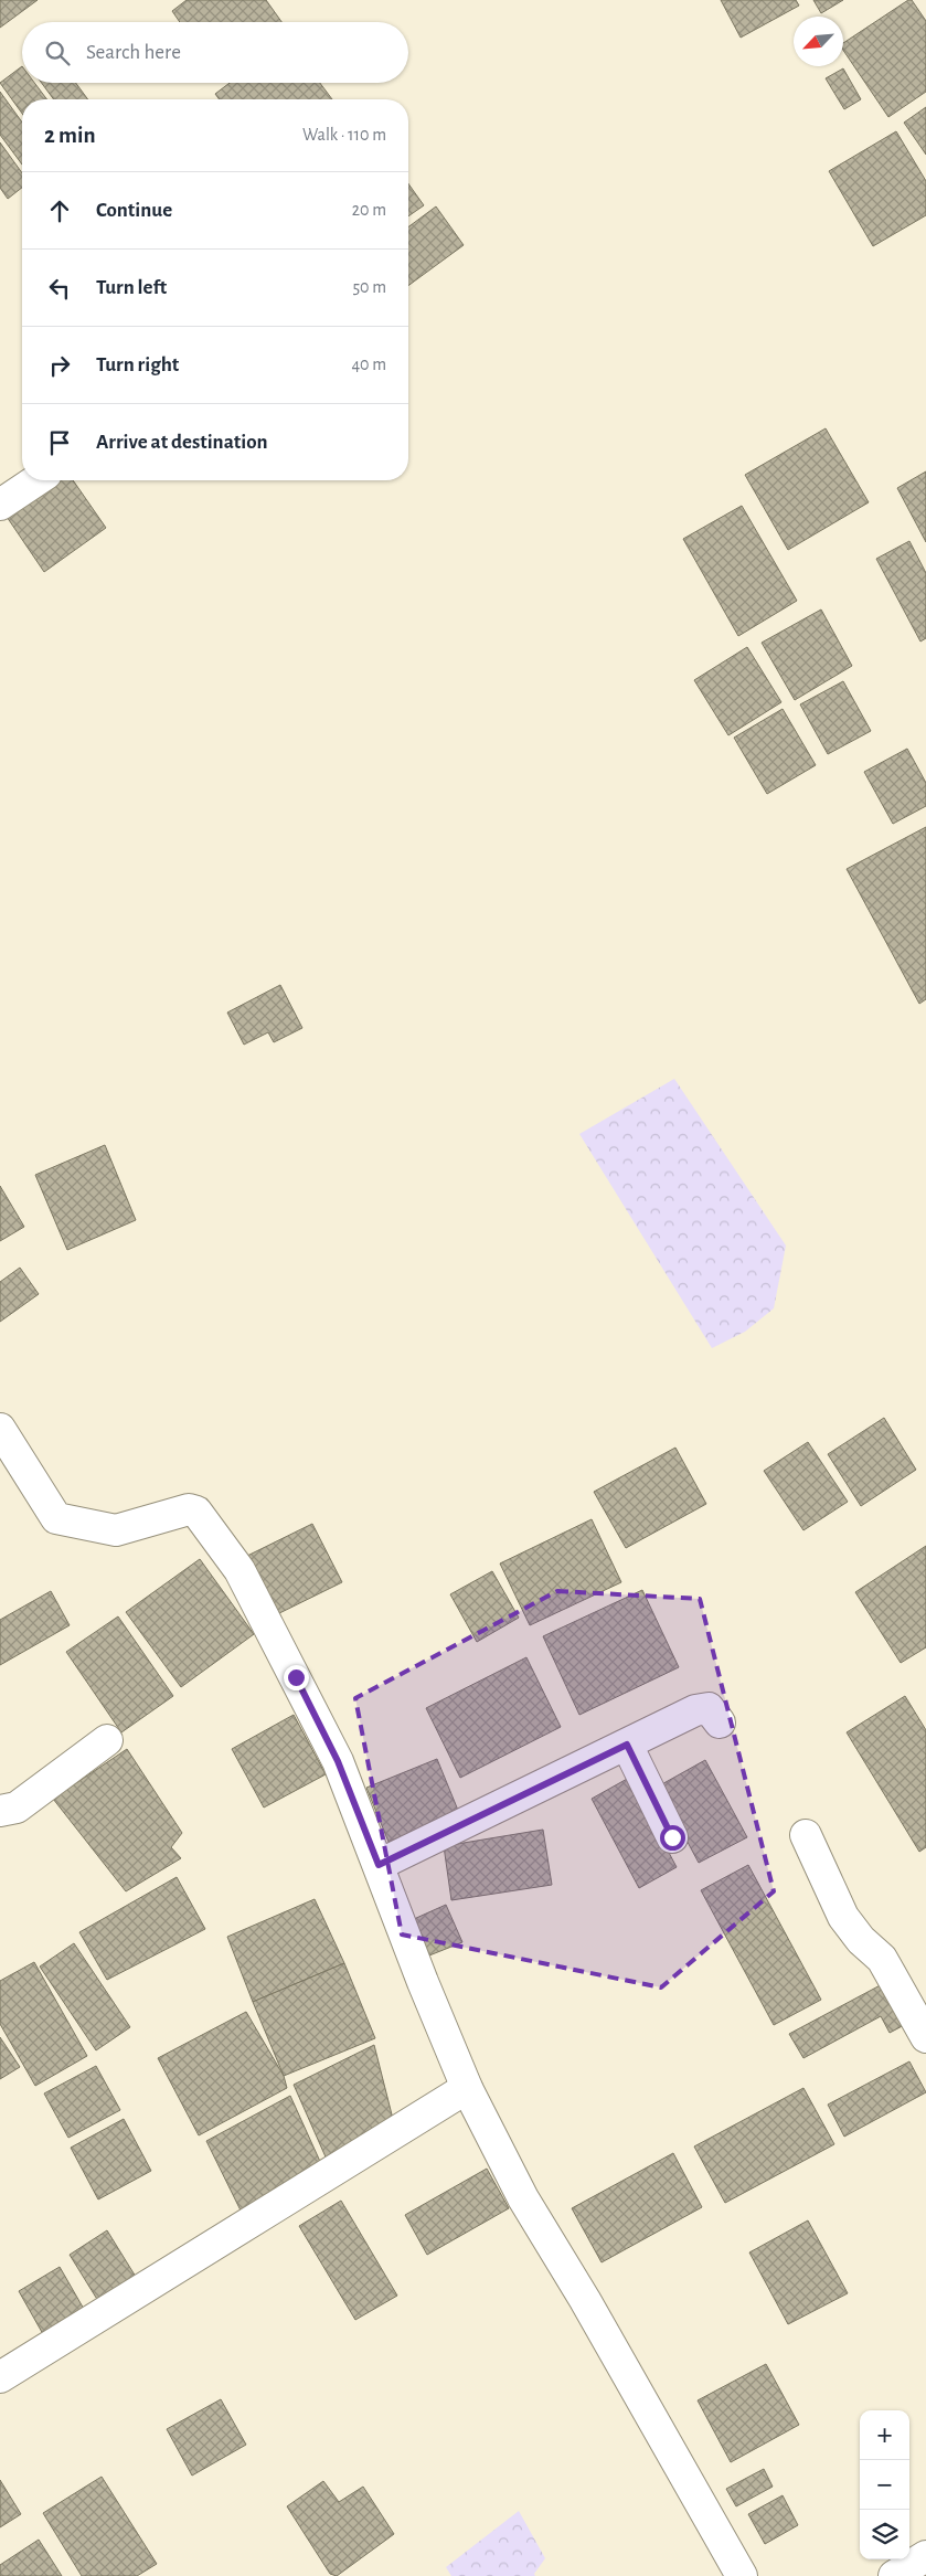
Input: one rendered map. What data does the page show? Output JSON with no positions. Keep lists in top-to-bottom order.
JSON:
{
  "north": "bottom left",
  "page": {
    "search": "Search here",
    "heading": ["2 min", "Walk · 110 m"],
    "list": [
      ["Continue", "20 m"],
      ["Turn left", "50 m"],
      ["Turn right", "40 m"],
      "Arrive at destination"
    ],
    "map_buttons": ["+", "−"]
  }
}
